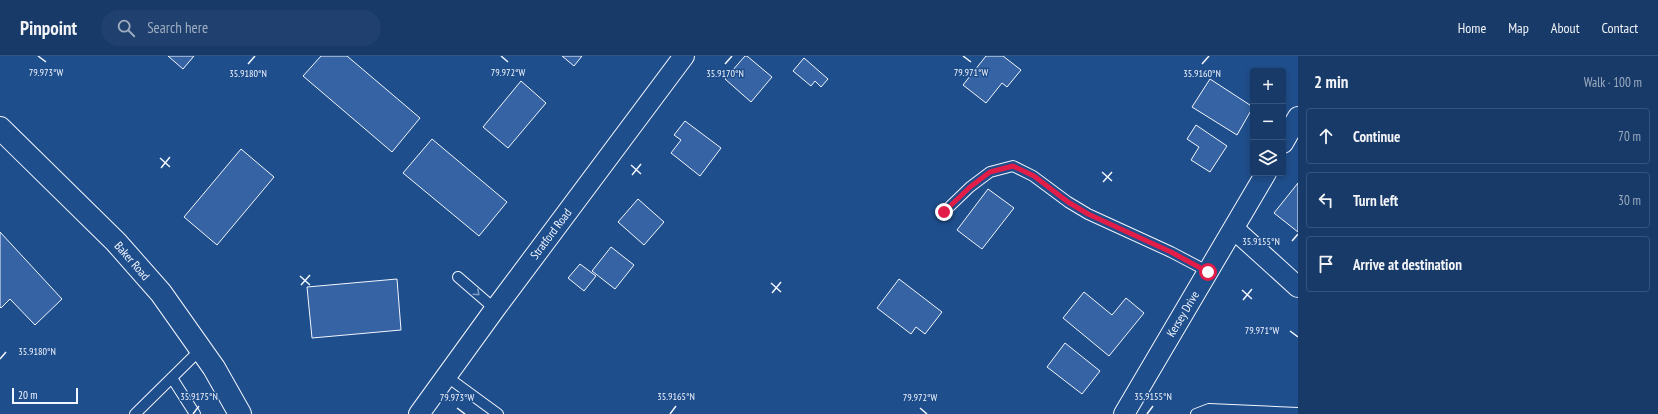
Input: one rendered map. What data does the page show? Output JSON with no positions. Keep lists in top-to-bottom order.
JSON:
{
  "streets": {
    "street": ["Stratford Road", "Baker Road", "Kersey Drive"]
  },
  "scale_bar": "20 m",
  "page": {
    "header": "Pinpoint",
    "search": "Search here",
    "nav": [
      "Home",
      "Map",
      "About",
      "Contact"
    ],
    "heading": ["2 min", "Walk · 100 m"],
    "map_buttons": ["+", "−"],
    "list": [
      ["Continue", "70 m"],
      ["Turn left", "30 m"],
      "Arrive at destination"
    ],
    "scale": "20 m"
  },
  "coordinates": [
    "79.973°W",
    "79.972°W",
    "79.971°W",
    "35.9180°N",
    "35.9170°N",
    "35.9160°N",
    "35.9155°N",
    "35.9175°N",
    "35.9165°N"
  ]
}
